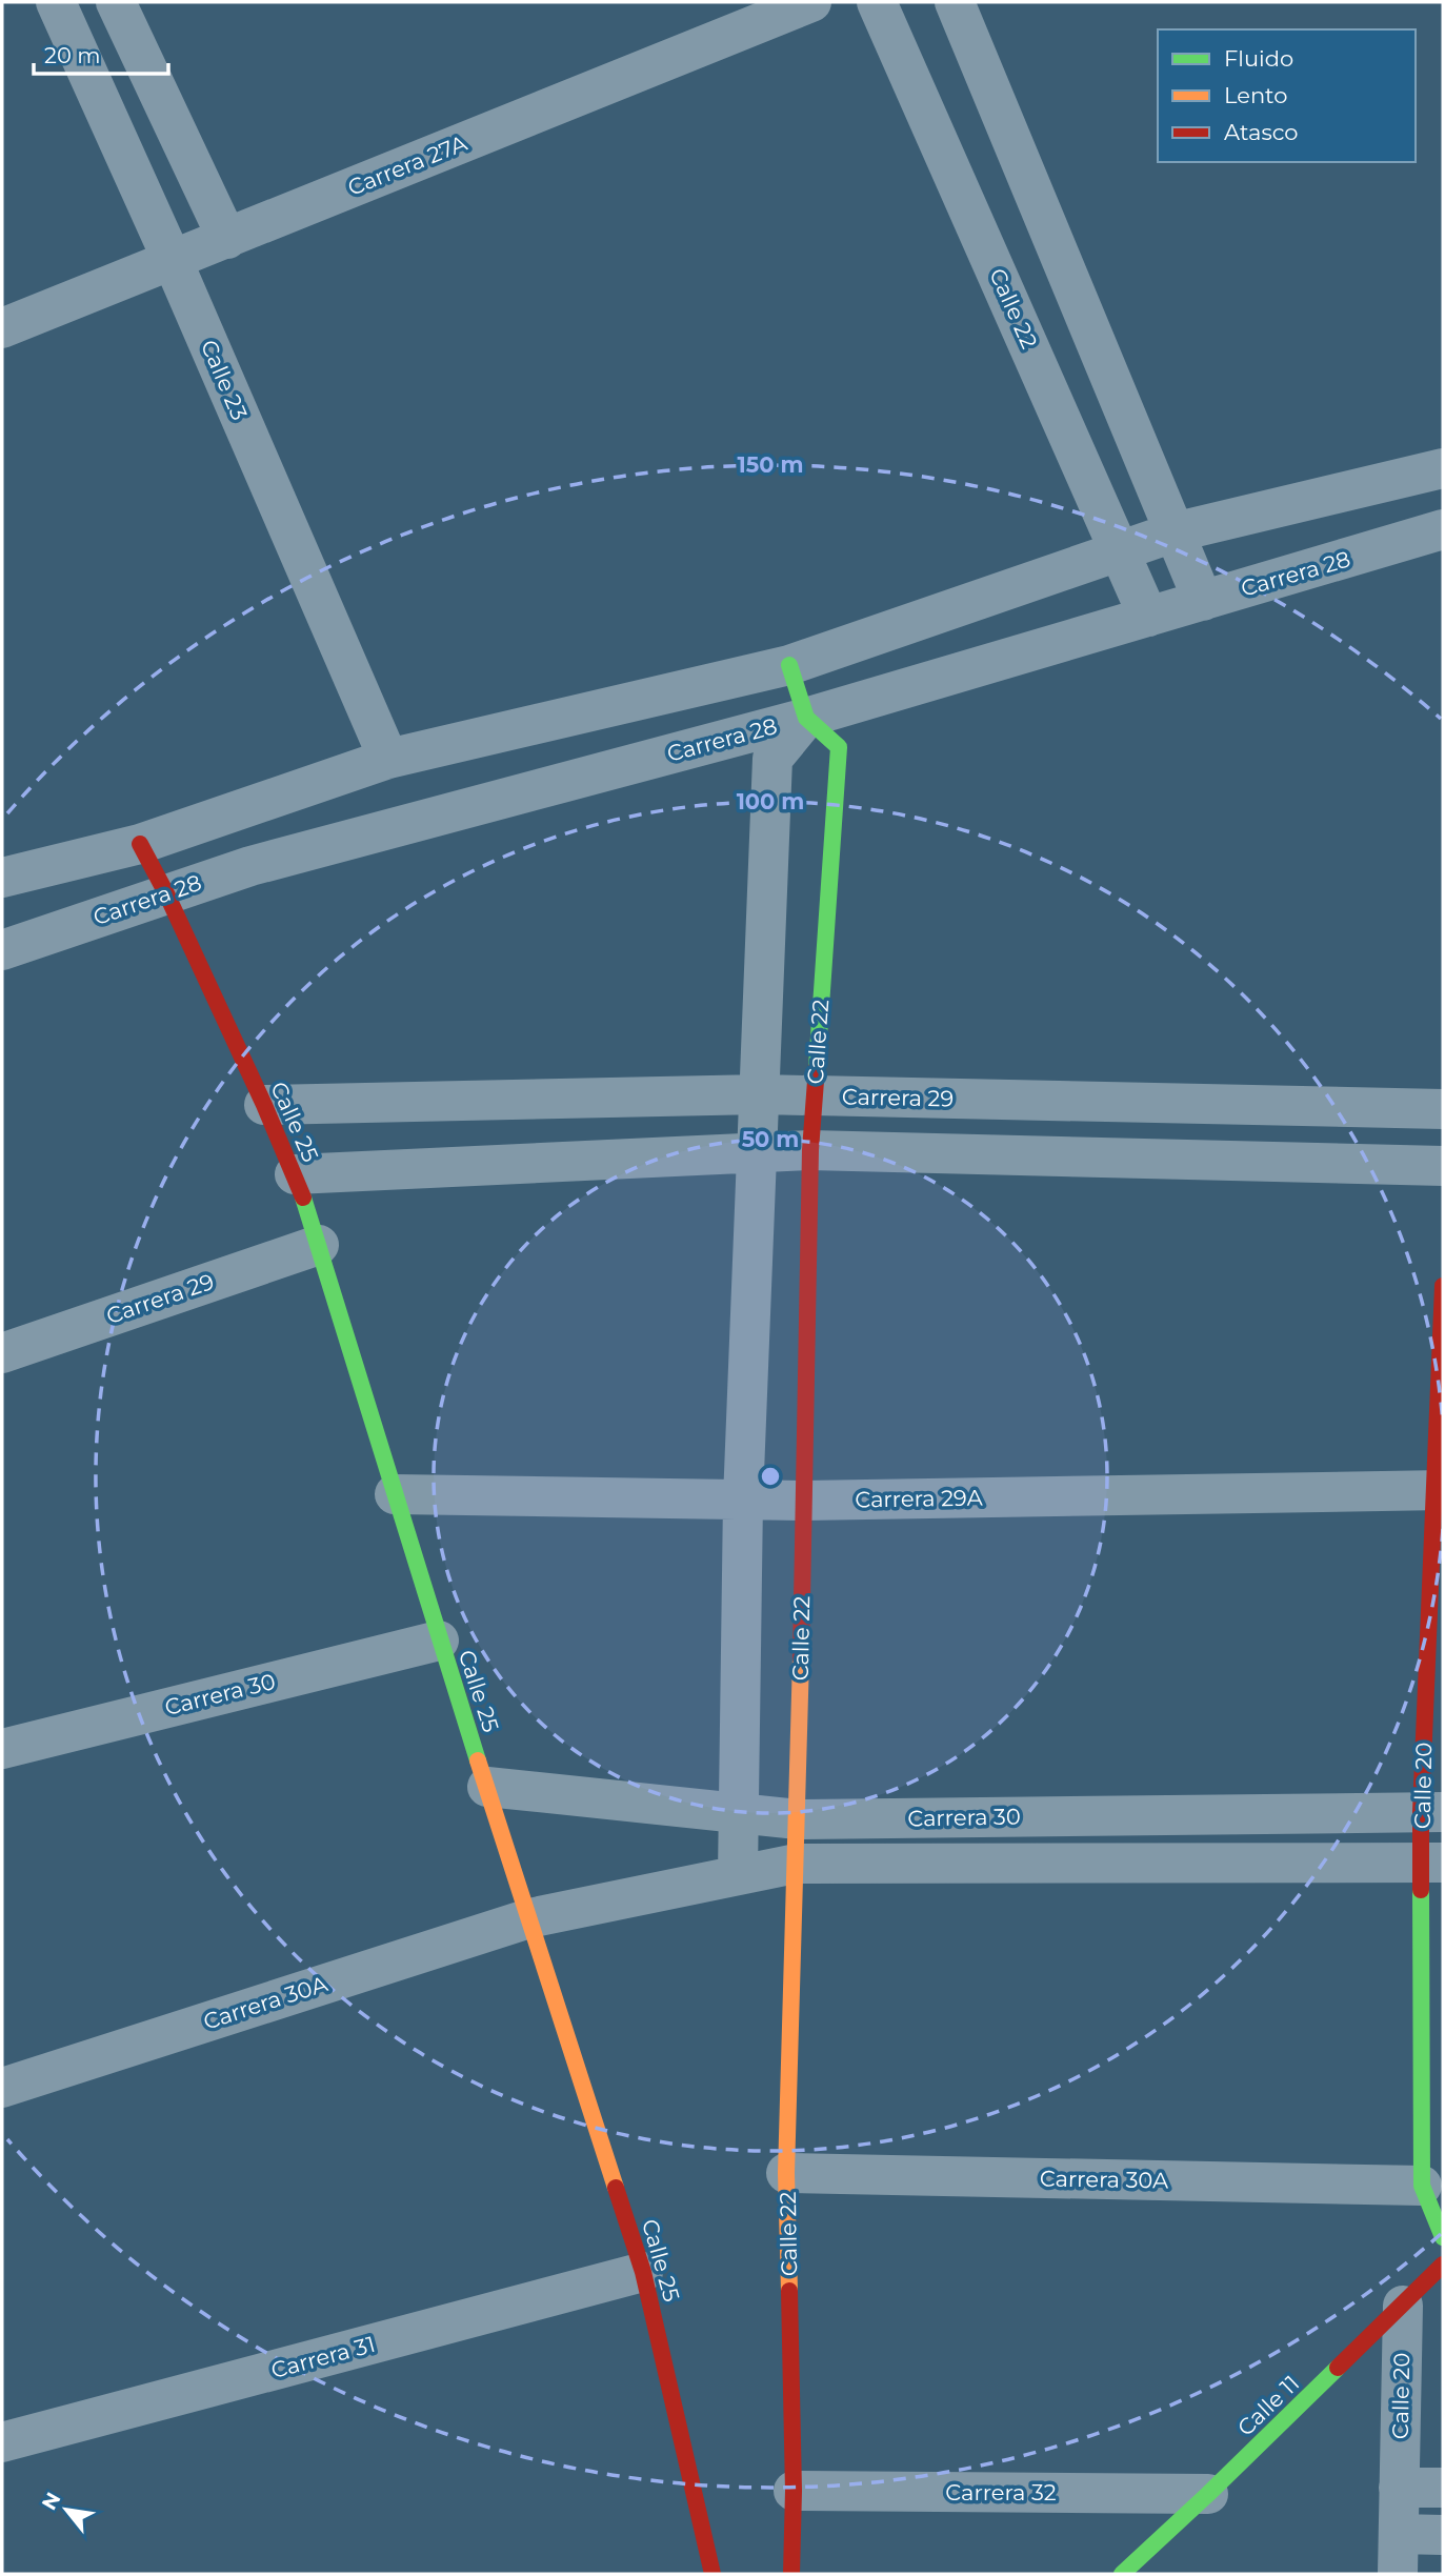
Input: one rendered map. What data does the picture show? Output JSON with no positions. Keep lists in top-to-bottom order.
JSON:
{
  "streets": {
    "street": [
      "Carrera 27A",
      "Calle 22",
      "Calle 23",
      "Carrera 28",
      "Carrera 29",
      "Calle 25",
      "Carrera 29A",
      "Carrera 30",
      "Calle 20",
      "Carrera 30A",
      "Carrera 31",
      "Calle 11",
      "Carrera 32"
    ]
  },
  "crossings": [
    ["Carrera 27A", "Calle 23"],
    ["Calle 22", "Carrera 28"],
    ["Calle 22", "Carrera 29"],
    ["Calle 22", "Carrera 29A"],
    ["Calle 22", "Carrera 30"],
    ["Calle 22", "Carrera 30A"],
    ["Calle 22", "Carrera 32"],
    ["Carrera 28", "Calle 25"],
    ["Carrera 29", "Calle 25"],
    ["Calle 25", "Carrera 29A"],
    ["Calle 25", "Carrera 30"],
    ["Calle 25", "Carrera 30A"],
    ["Calle 25", "Carrera 31"],
    ["Carrera 29A", "Calle 20"],
    ["Carrera 30", "Calle 20"],
    ["Carrera 30", "Carrera 30A"],
    ["Calle 20", "Carrera 30A"],
    ["Calle 20", "Calle 11"],
    ["Calle 11", "Carrera 32"]
  ],
  "legend": ["Fluido", "Lento", "Atasco"],
  "scale_bar": "20 m",
  "north": "top left",
  "rings": ["150 m", "100 m", "50 m"]
}
